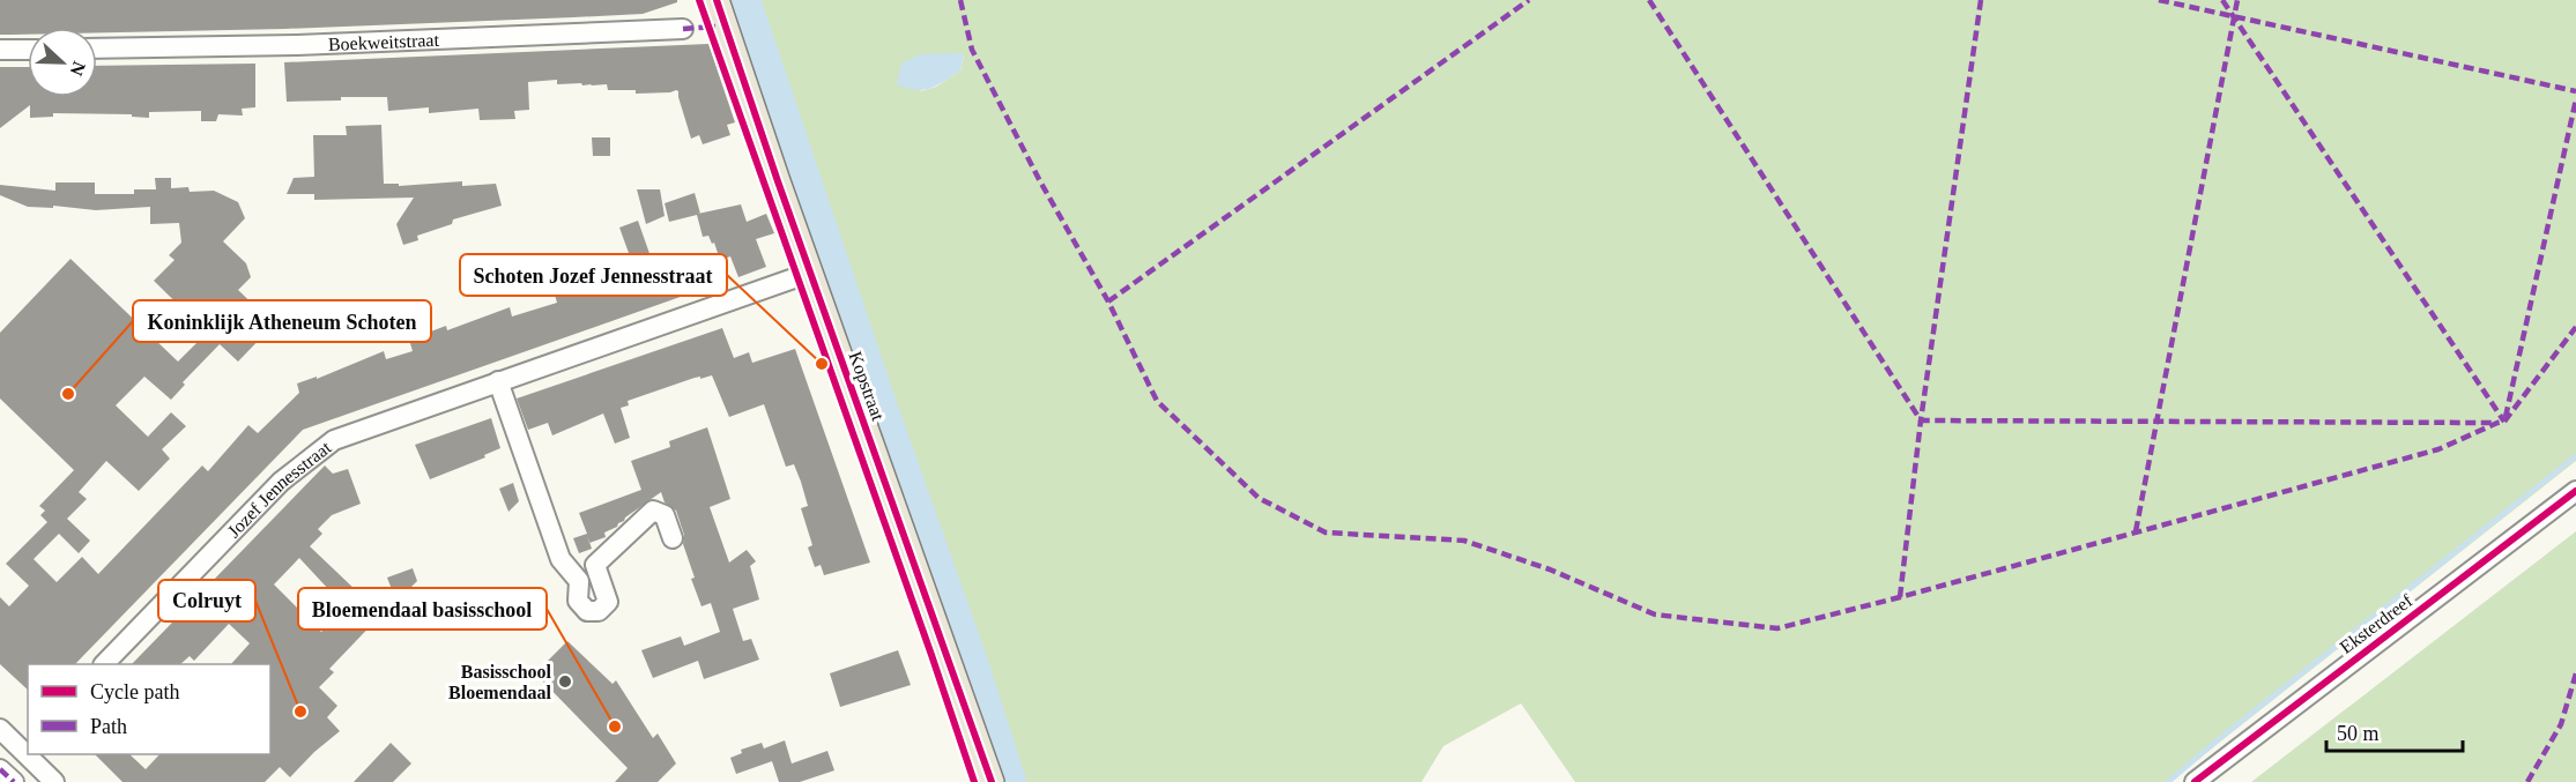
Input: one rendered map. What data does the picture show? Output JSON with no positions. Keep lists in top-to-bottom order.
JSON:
{
  "streets": {
    "main road": ["Kopstraat"],
    "street": ["Boekweitstraat", "Jozef Jennesstraat", "Eksterdreef"]
  },
  "crossings": [
    ["Kopstraat", "Jozef Jennesstraat"]
  ],
  "places": [
    "Schoten Jozef Jennesstraat",
    "Koninklijk Atheneum Schoten",
    "Basisschool Bloemendaal",
    "Colruyt",
    "Bloemendaal basisschool"
  ],
  "legend": ["Cycle path", "Path"],
  "scale_bar": "50 m",
  "north": "right"
}
